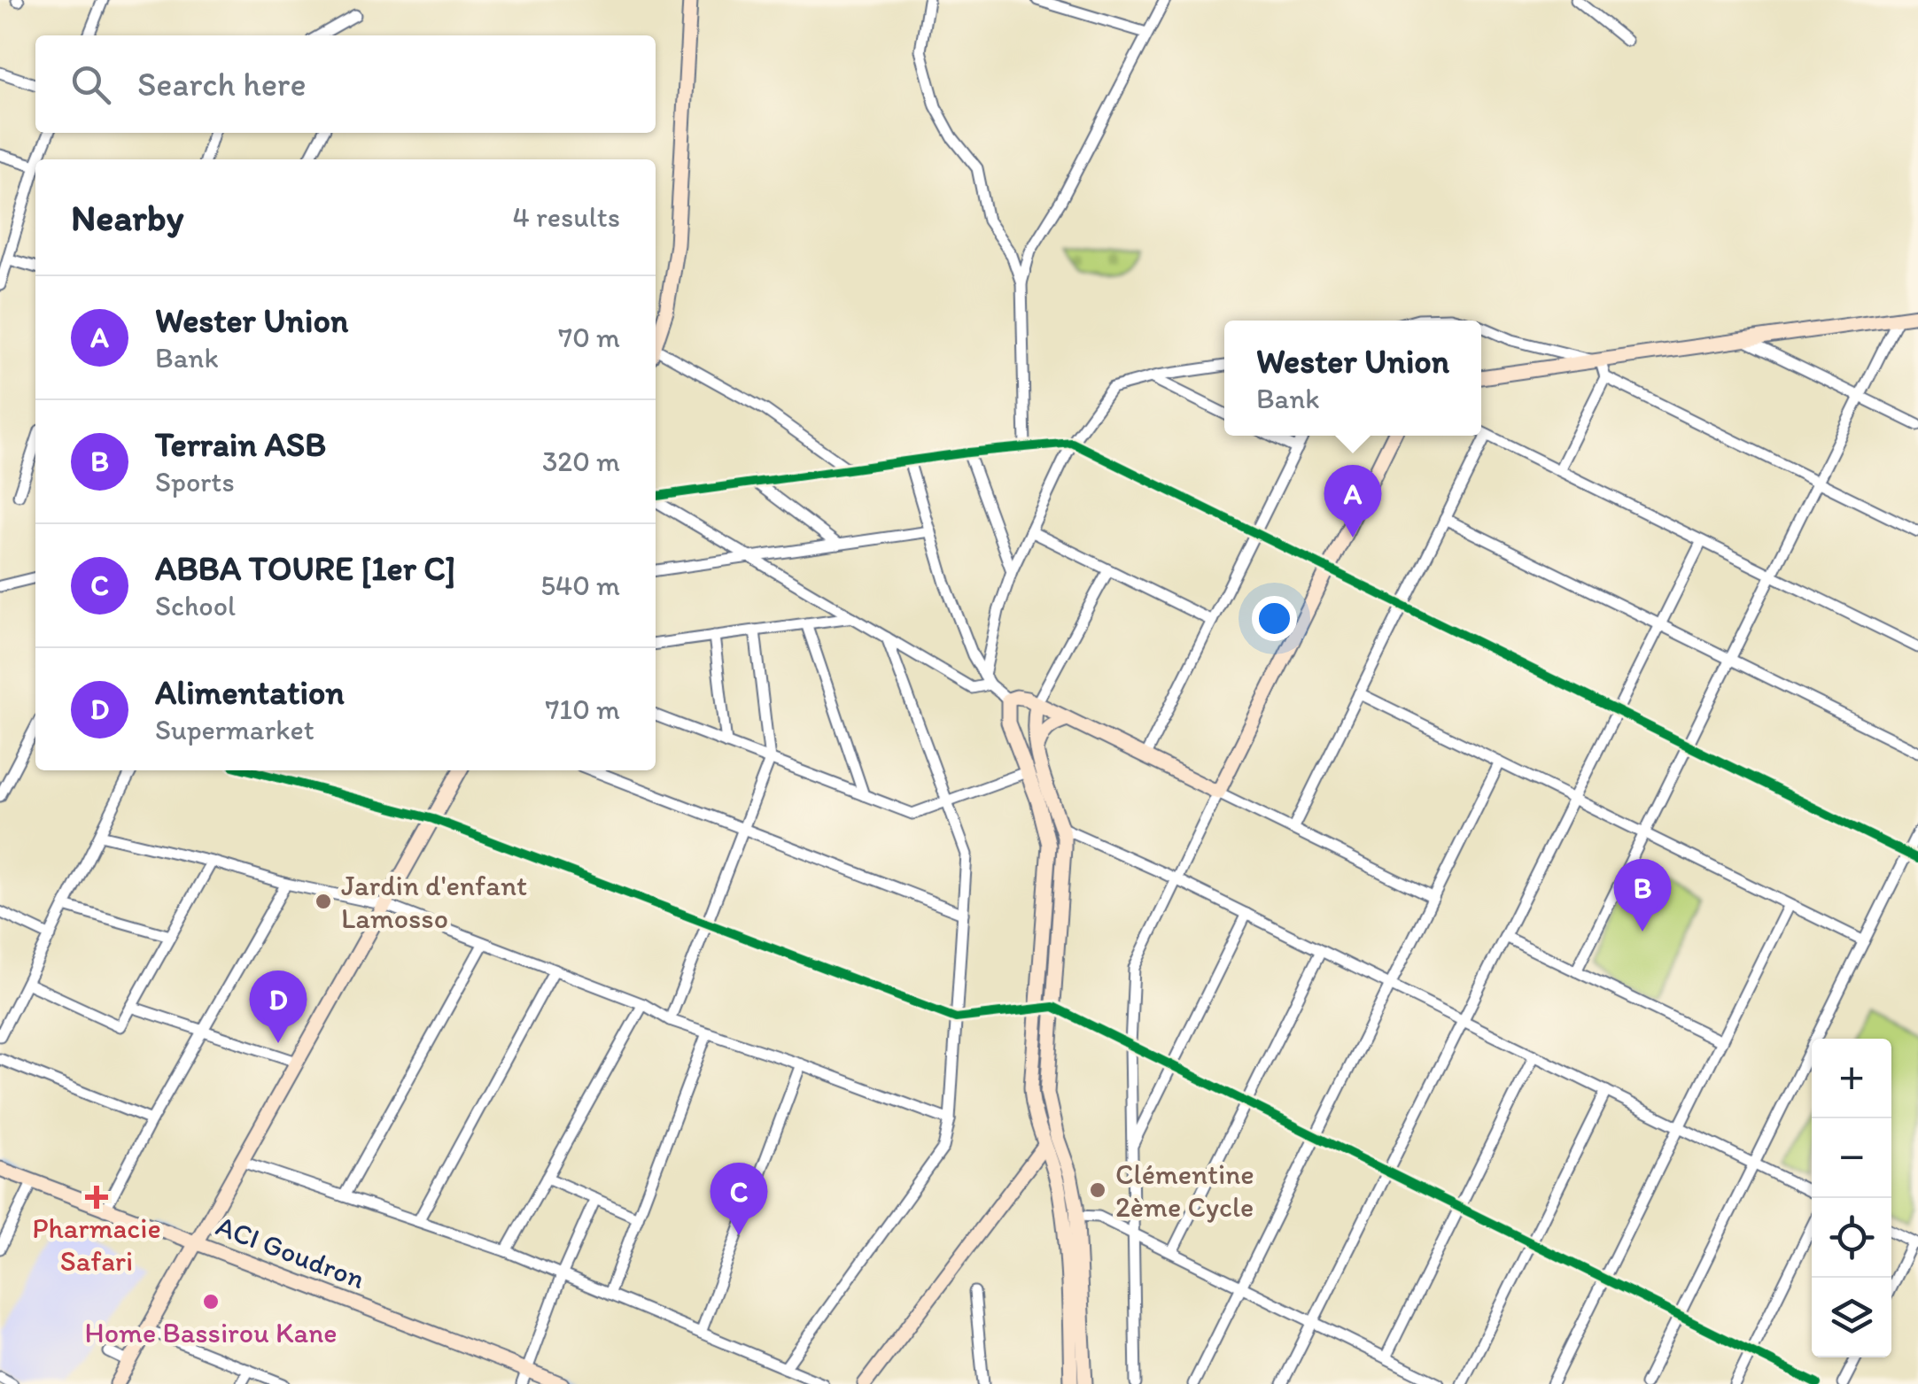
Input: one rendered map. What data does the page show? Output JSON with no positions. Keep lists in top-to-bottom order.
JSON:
{
  "streets": {
    "street": ["ACI Goudron"]
  },
  "places": {
    "other": ["Jardin d'enfant Lamosso", "Clémentine 2ème Cycle", "Home Bassirou Kane"],
    "health": ["Pharmacie Safari"]
  },
  "page": {
    "search": "Search here",
    "heading": ["Nearby", "4 results"],
    "list": [
      {
        "mark": "A",
        "name": "Wester Union",
        "note": "Bank",
        "value": "70 m"
      },
      {
        "mark": "B",
        "name": "Terrain ASB",
        "note": "Sports",
        "value": "320 m"
      },
      {
        "mark": "C",
        "name": "ABBA TOURE [1er C]",
        "note": "School",
        "value": "540 m"
      },
      {
        "mark": "D",
        "name": "Alimentation",
        "note": "Supermarket",
        "value": "710 m"
      }
    ],
    "popup": ["Wester Union", "Bank"],
    "pins": [
      "A",
      "B",
      "D",
      "C"
    ],
    "map_buttons": ["+", "−"]
  }
}
